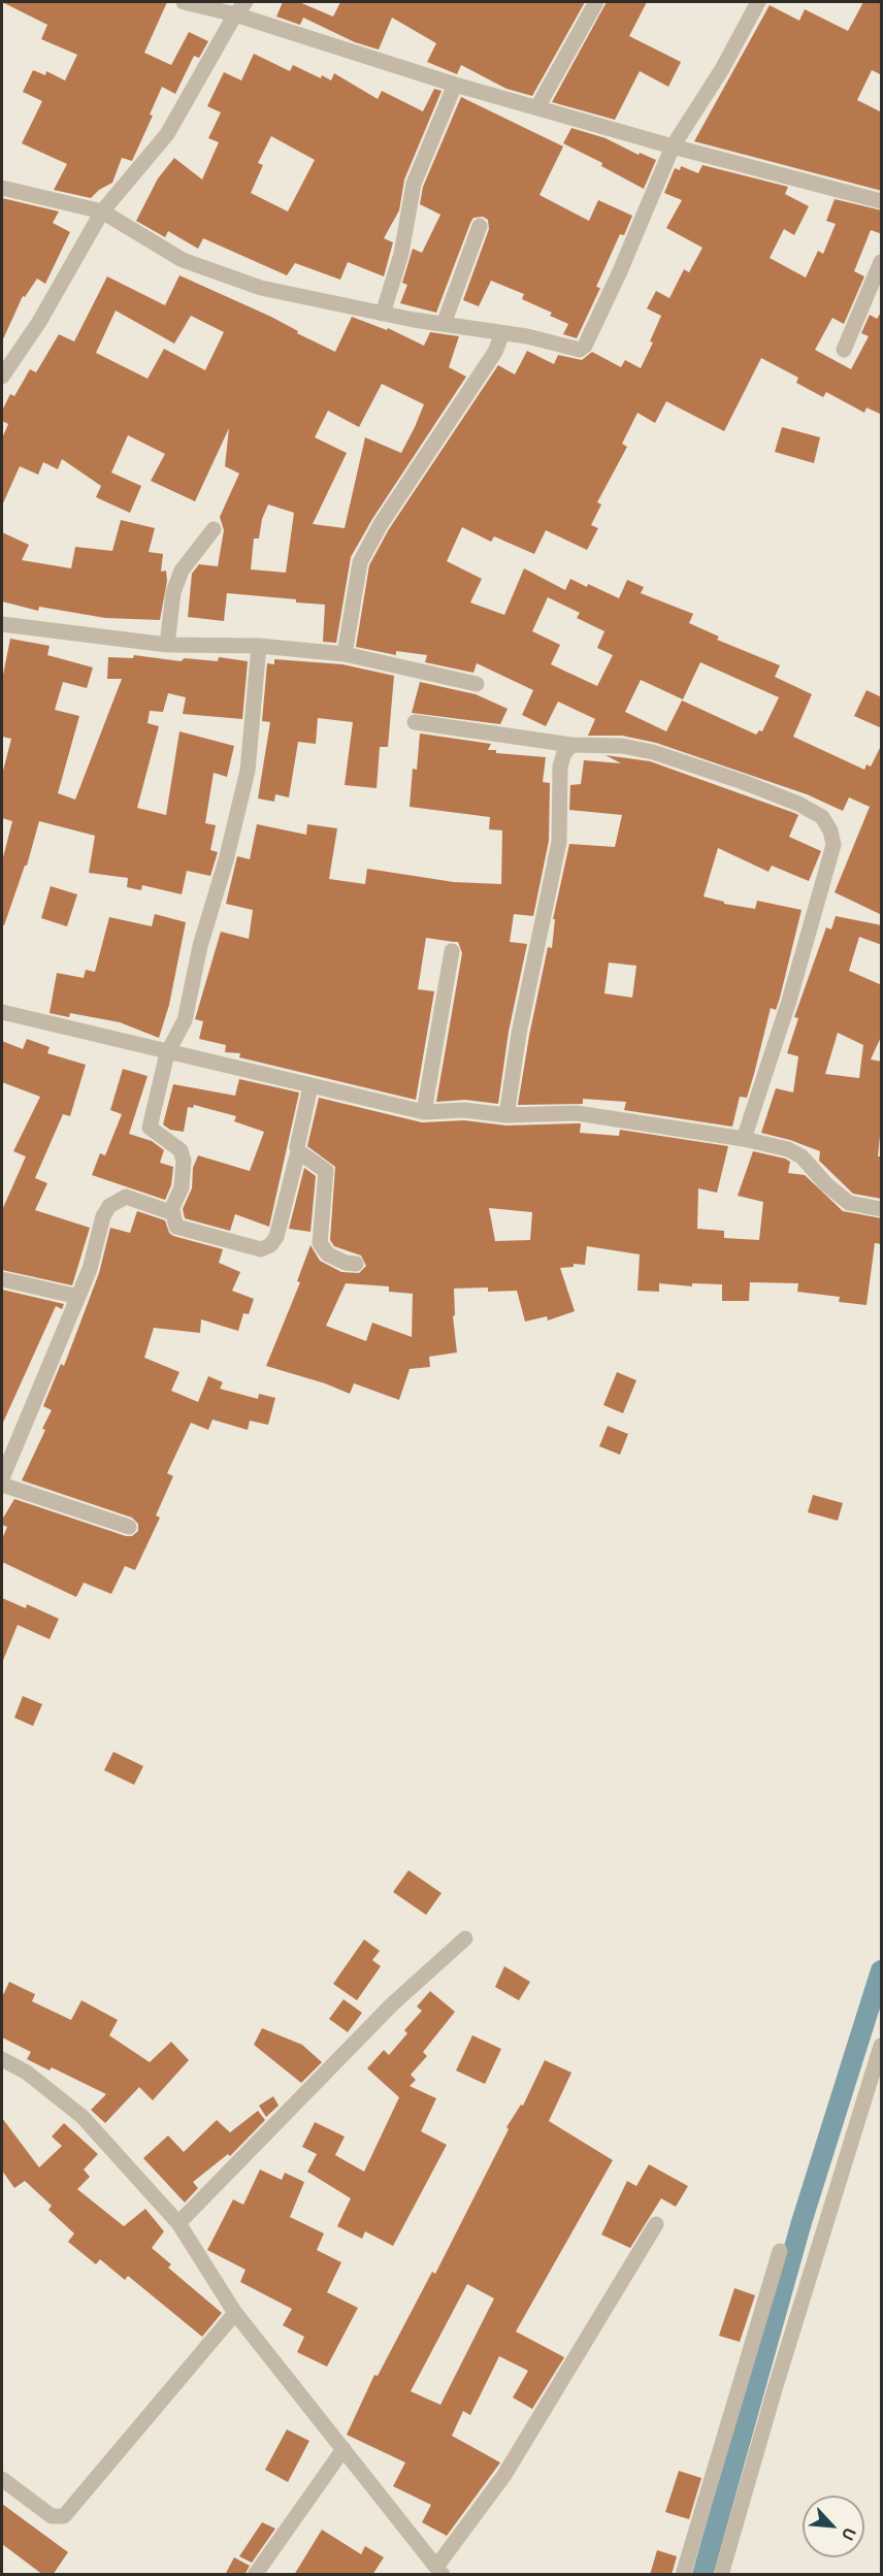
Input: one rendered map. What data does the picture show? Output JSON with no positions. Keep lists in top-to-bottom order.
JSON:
{
  "north": "bottom right"
}
